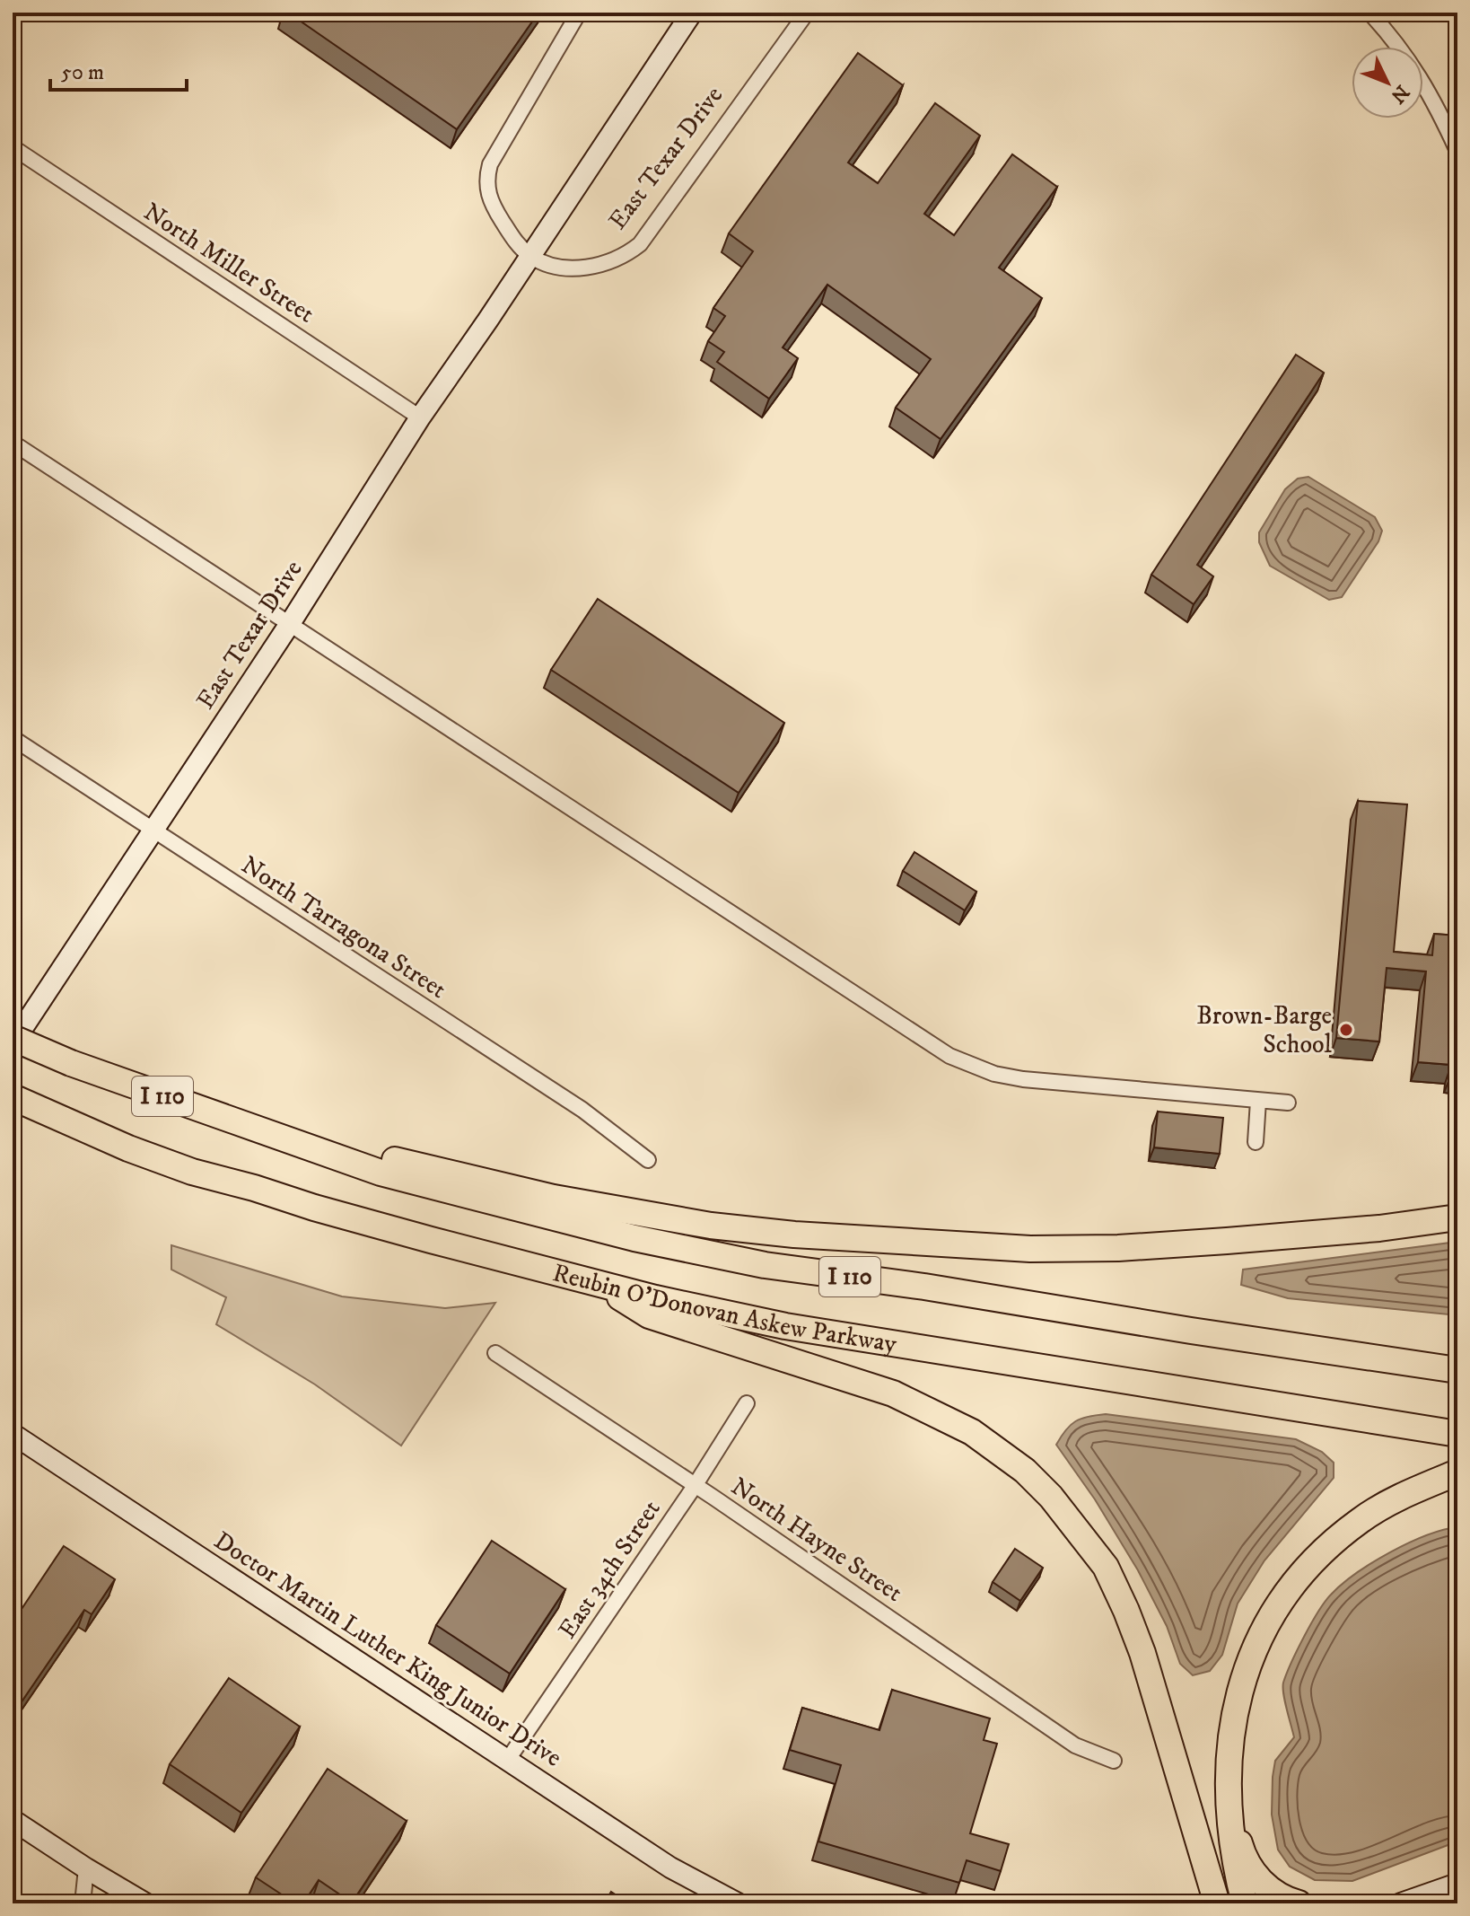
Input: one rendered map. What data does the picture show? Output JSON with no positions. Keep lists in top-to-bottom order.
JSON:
{
  "streets": {
    "highway": ["I 110", "Reubin O'Donovan Askew Parkway"],
    "main road": ["East Texar Drive", "Doctor Martin Luther King Junior Drive"],
    "street": [
      "North Miller Street",
      "North Tarragona Street",
      "North Hayne Street",
      "East 34th Street"
    ]
  },
  "crossings": [
    ["East Texar Drive", "North Miller Street"],
    ["East Texar Drive", "North Tarragona Street"],
    ["North Hayne Street", "East 34th Street"],
    ["East 34th Street", "Doctor Martin Luther King Junior Drive"]
  ],
  "places": ["Brown-Barge School"],
  "scale_bar": "50 m",
  "north": "bottom right"
}
